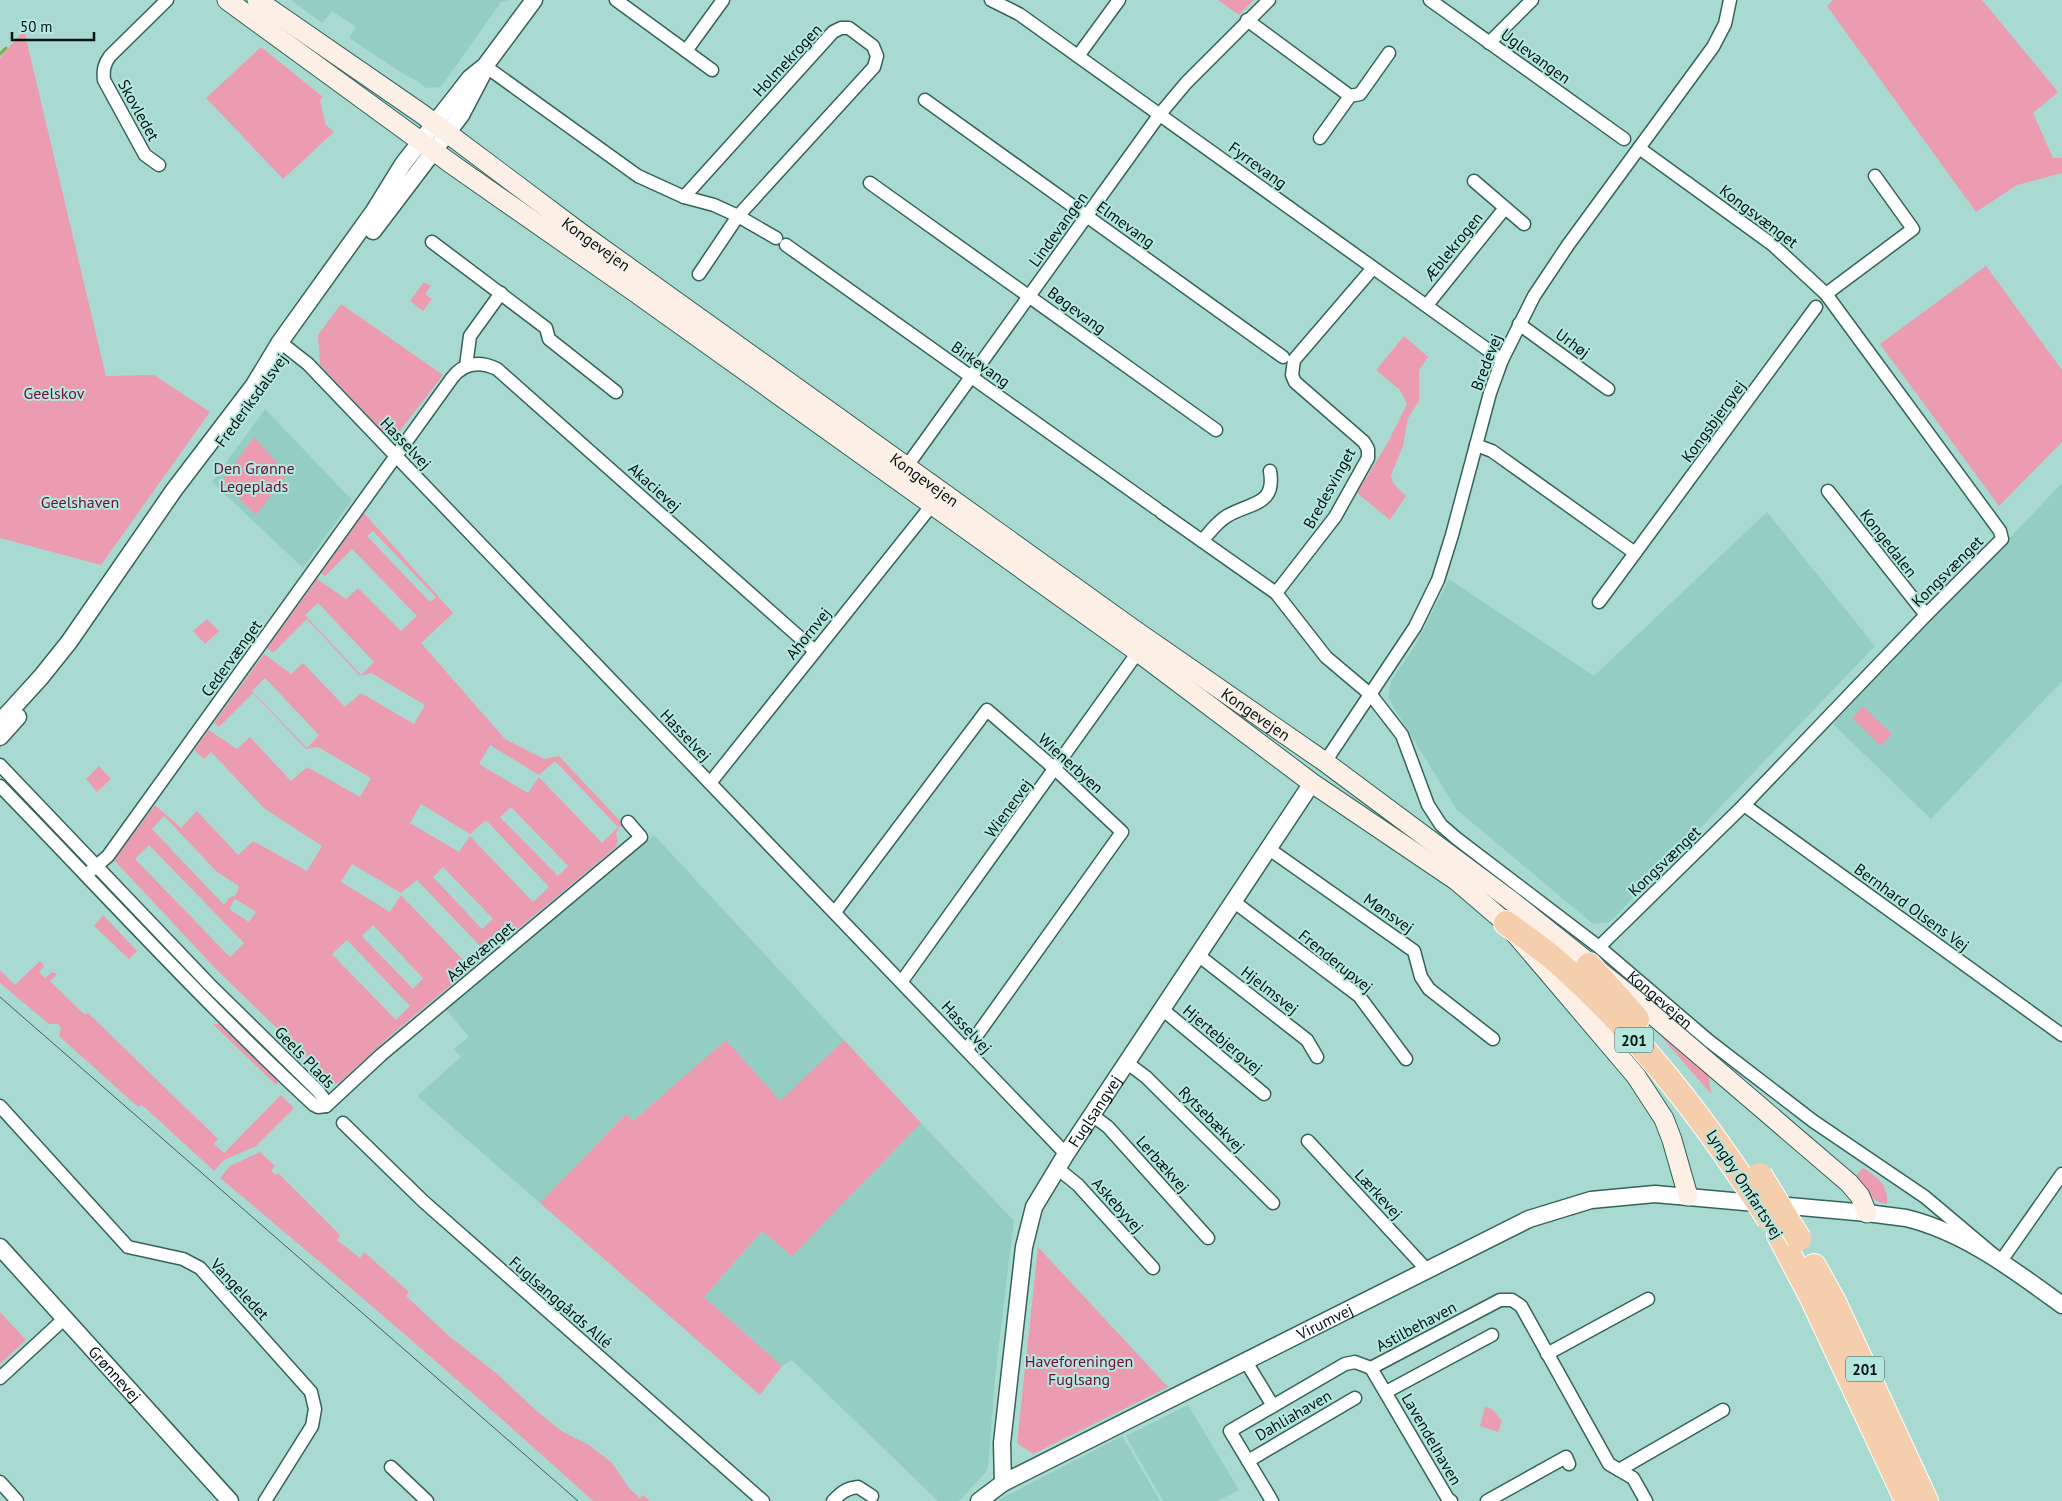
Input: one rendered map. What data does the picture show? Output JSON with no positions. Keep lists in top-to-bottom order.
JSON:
{
  "streets": {
    "highway": ["201", "Lyngby Omfartsvej"],
    "main road": ["Kongevejen"],
    "street": [
      "Uglevangen",
      "Holmekrogen",
      "Skovledet",
      "Fyrrevang",
      "Kongsvænget",
      "Elmevang",
      "Lindevangen",
      "Æblekrogen",
      "Bøgevang",
      "Urhøj",
      "Bredevej",
      "Birkevang",
      "Frederiksdalsvej",
      "Kongsbjergvej",
      "Hasselvej",
      "Akacievej",
      "Bredesvinget",
      "Kongedalen",
      "Ahornvej",
      "Cedervænget",
      "Wienerbyen",
      "Wienervej",
      "Bernhard Olsens Vej",
      "Mønsvej",
      "Askevænget",
      "Frenderupvej",
      "Hjelmsvej",
      "Hjertebjergvej",
      "Geels Plads",
      "Fuglsangvej",
      "Rytsebækvej",
      "Lerbækvej",
      "Lærkevej",
      "Askebyvej",
      "Vangeledet",
      "Fuglsanggårds Allé",
      "Virumvej",
      "Astilbehaven",
      "Grønnevej",
      "Dahliahaven",
      "Lavendelhaven"
    ]
  },
  "crossings": [
    ["Holmekrogen", "Birkevang"],
    ["Fyrrevang", "Lindevangen"],
    ["Fyrrevang", "Æblekrogen"],
    ["Fyrrevang", "Bredevej"],
    ["Fyrrevang", "Bredesvinget"],
    ["Kongsvænget", "Kongevejen"],
    ["Kongsvænget", "Bredevej"],
    ["Kongsvænget", "Kongedalen"],
    ["Kongsvænget", "Bernhard Olsens Vej"],
    ["Kongsvænget", "201"],
    ["Elmevang", "Lindevangen"],
    ["Lindevangen", "Kongevejen"],
    ["Lindevangen", "Bøgevang"],
    ["Lindevangen", "Birkevang"],
    ["Kongevejen", "Bredevej"],
    ["Kongevejen", "Frederiksdalsvej"],
    ["Kongevejen", "Ahornvej"],
    ["Kongevejen", "Wienervej"],
    ["Kongevejen", "201"],
    ["Kongevejen", "Fuglsangvej"],
    ["Kongevejen", "Lyngby Omfartsvej"],
    ["Kongevejen", "Virumvej"],
    ["Urhøj", "Bredevej"],
    ["Frederiksdalsvej", "Hasselvej"],
    ["Hasselvej", "Ahornvej"],
    ["Hasselvej", "Cedervænget"],
    ["Hasselvej", "Wienerbyen"],
    ["Hasselvej", "Wienervej"],
    ["Hasselvej", "Fuglsangvej"],
    ["Akacievej", "Ahornvej"],
    ["Cedervænget", "Geels Plads"],
    ["Wienerbyen", "Wienervej"],
    ["Mønsvej", "Fuglsangvej"],
    ["Askevænget", "Geels Plads"],
    ["Frenderupvej", "Fuglsangvej"],
    ["Hjelmsvej", "Fuglsangvej"],
    ["Hjertebjergvej", "Fuglsangvej"],
    ["201", "Lyngby Omfartsvej"],
    ["201", "Virumvej"],
    ["Fuglsangvej", "Rytsebækvej"],
    ["Fuglsangvej", "Lerbækvej"],
    ["Fuglsangvej", "Askebyvej"],
    ["Fuglsangvej", "Virumvej"],
    ["Lærkevej", "Virumvej"],
    ["Astilbehaven", "Dahliahaven"],
    ["Astilbehaven", "Lavendelhaven"]
  ],
  "parks": [
    "Geelskov",
    "Den Grønne Legeplads",
    "Geelshaven",
    "Haveforeningen Fuglsang"
  ],
  "scale_bar": "50 m"
}
